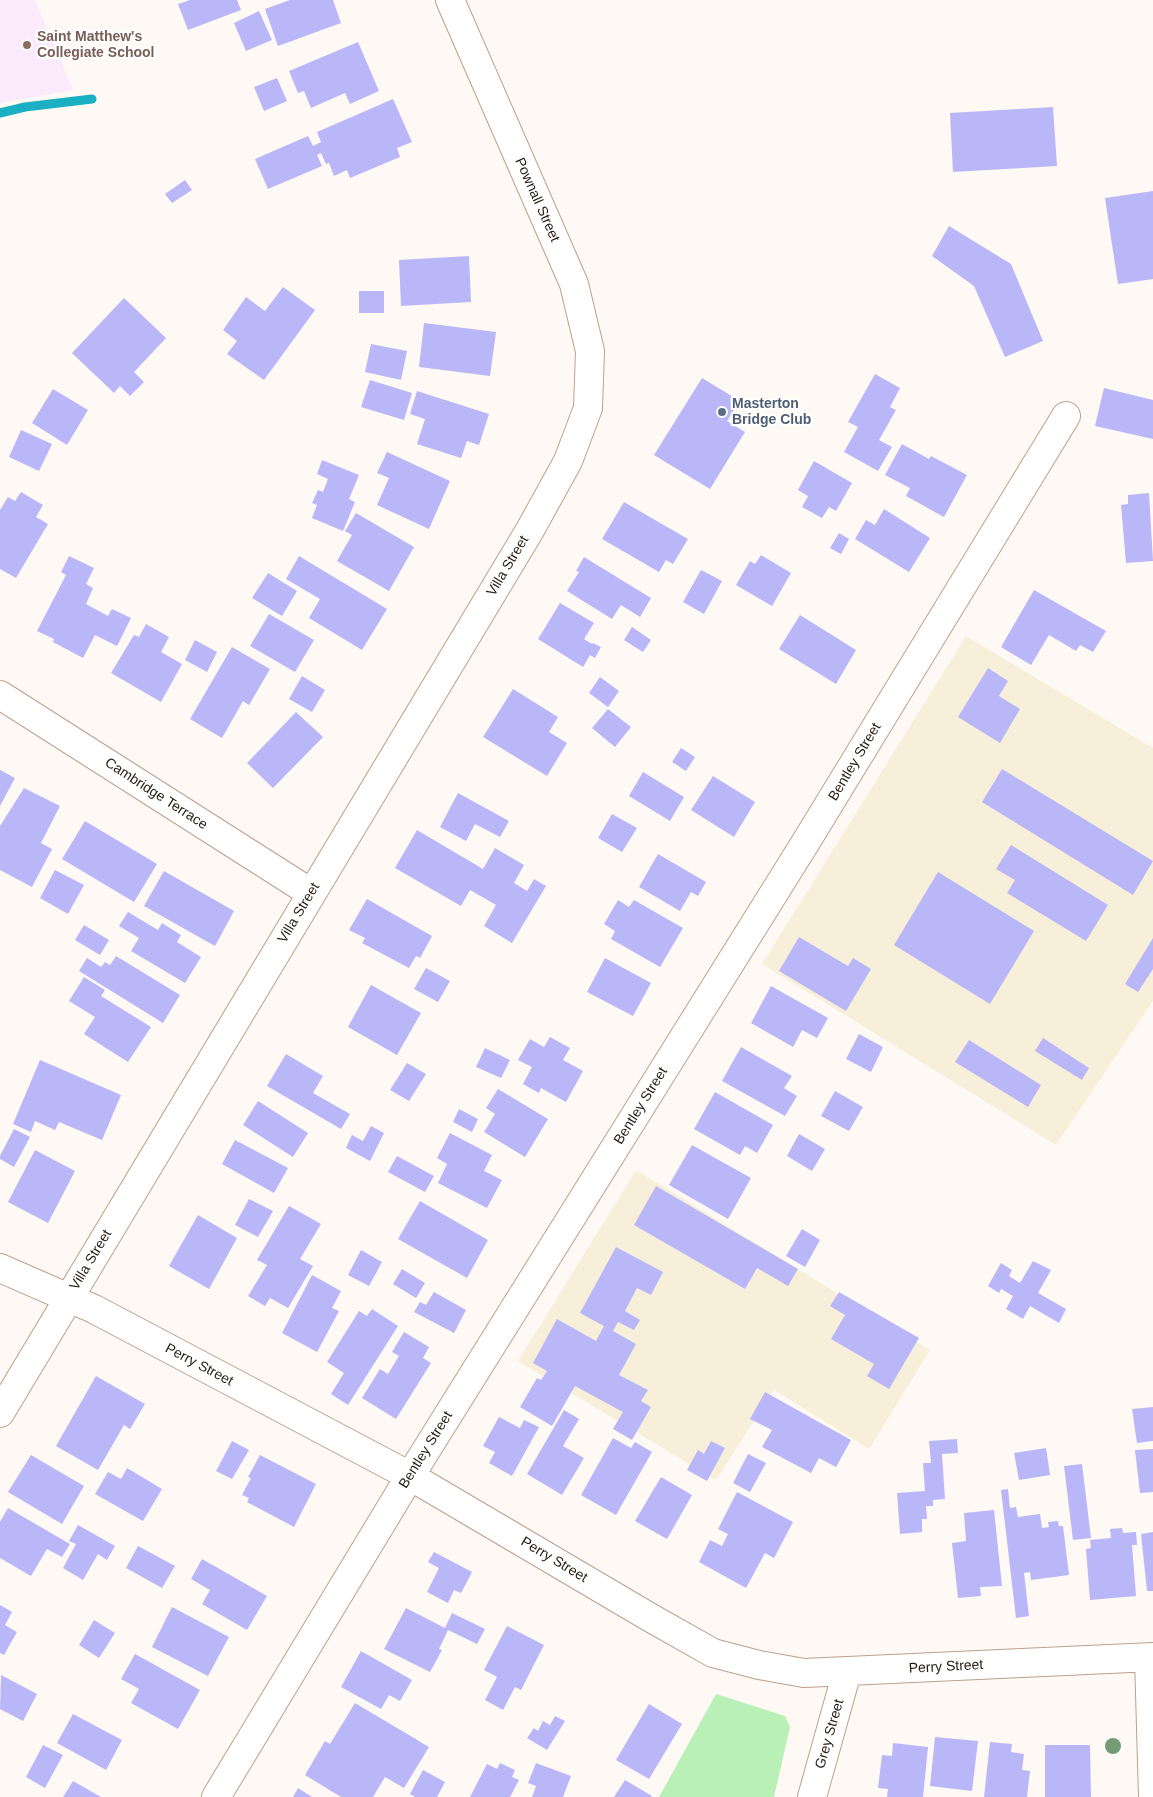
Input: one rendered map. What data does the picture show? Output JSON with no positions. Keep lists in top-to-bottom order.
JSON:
{
  "streets": {
    "street": [
      "Pownall Street",
      "Villa Street",
      "Bentley Street",
      "Cambridge Terrace",
      "Perry Street",
      "Grey Street"
    ]
  },
  "crossings": [
    ["Pownall Street", "Villa Street"],
    ["Villa Street", "Cambridge Terrace"],
    ["Villa Street", "Perry Street"],
    ["Bentley Street", "Perry Street"],
    ["Perry Street", "Grey Street"]
  ],
  "places": ["Saint Matthew's Collegiate School", "Masterton Bridge Club"]
}
